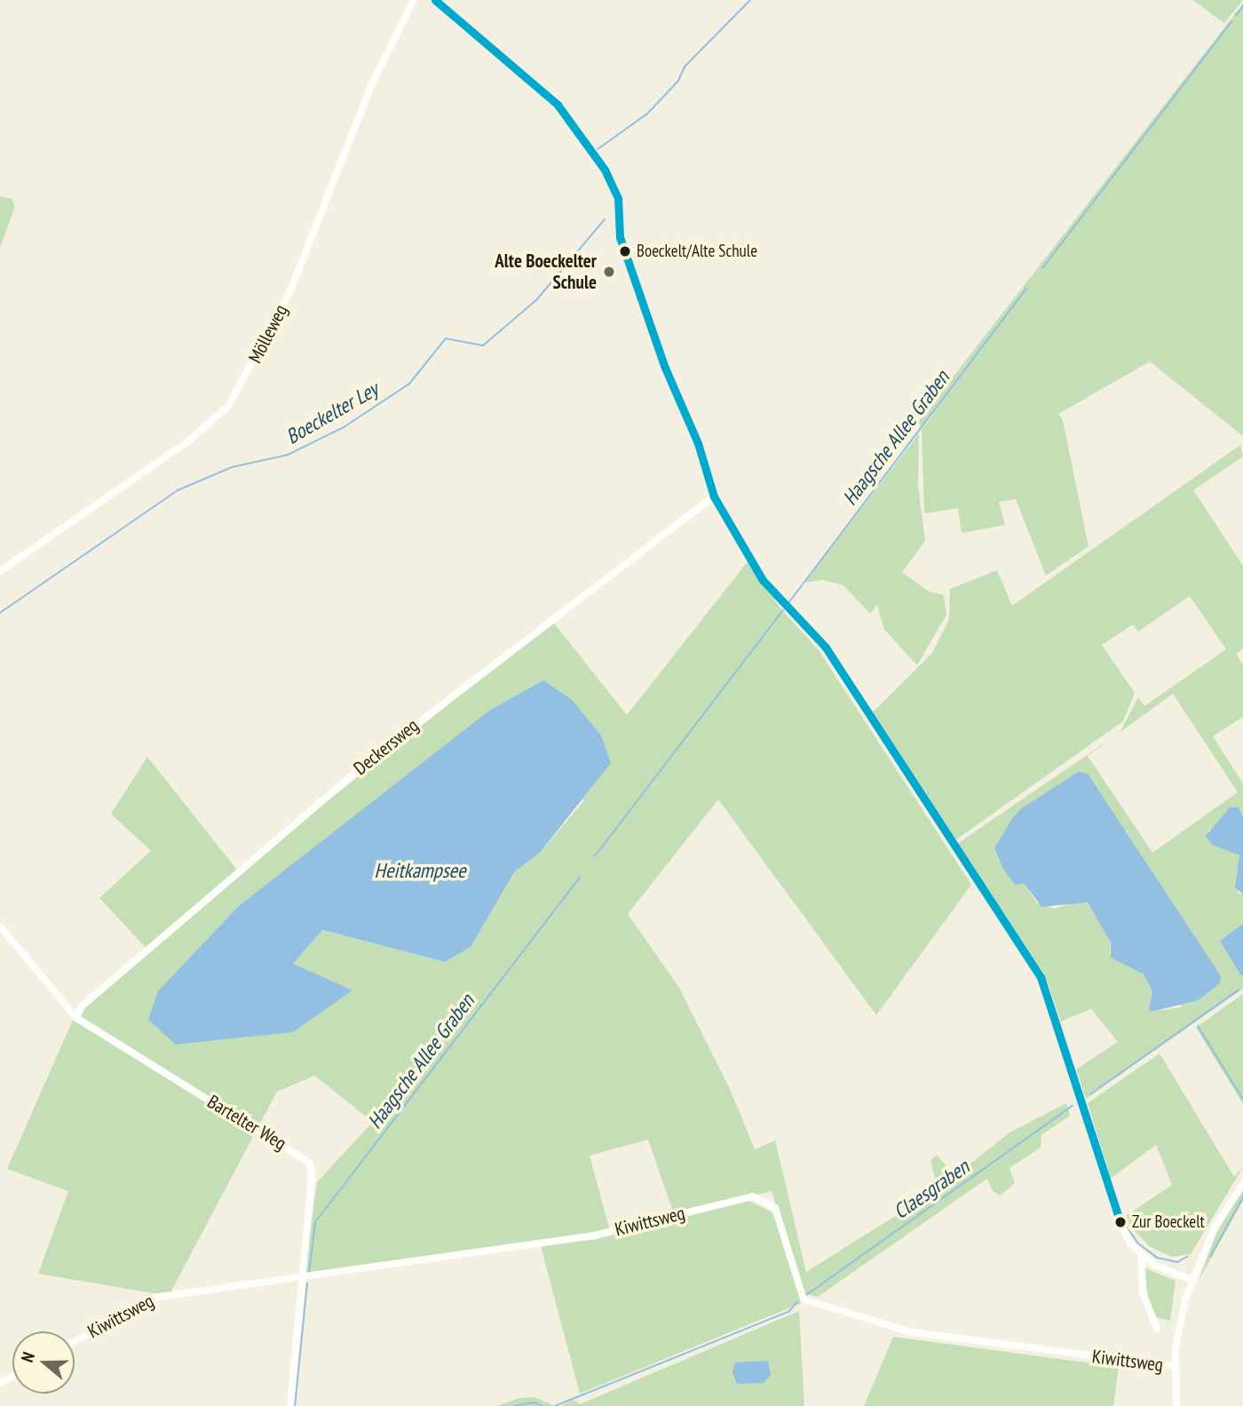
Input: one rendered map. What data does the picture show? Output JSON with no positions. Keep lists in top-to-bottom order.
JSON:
{
  "streets": {
    "street": [
      "Mölleweg",
      "Deckersweg",
      "Bartelter Weg",
      "Kiwittsweg"
    ]
  },
  "crossings": [
    ["Deckersweg", "Bartelter Weg"],
    ["Bartelter Weg", "Kiwittsweg"]
  ],
  "water": [
    "Boeckelter Ley",
    "Haagsche Allee Graben",
    "Heitkampsee",
    "Claesgraben"
  ],
  "places": ["Boeckelt/Alte Schule", "Alte Boeckelter Schule", "Zur Boeckelt"],
  "north": "left"
}
